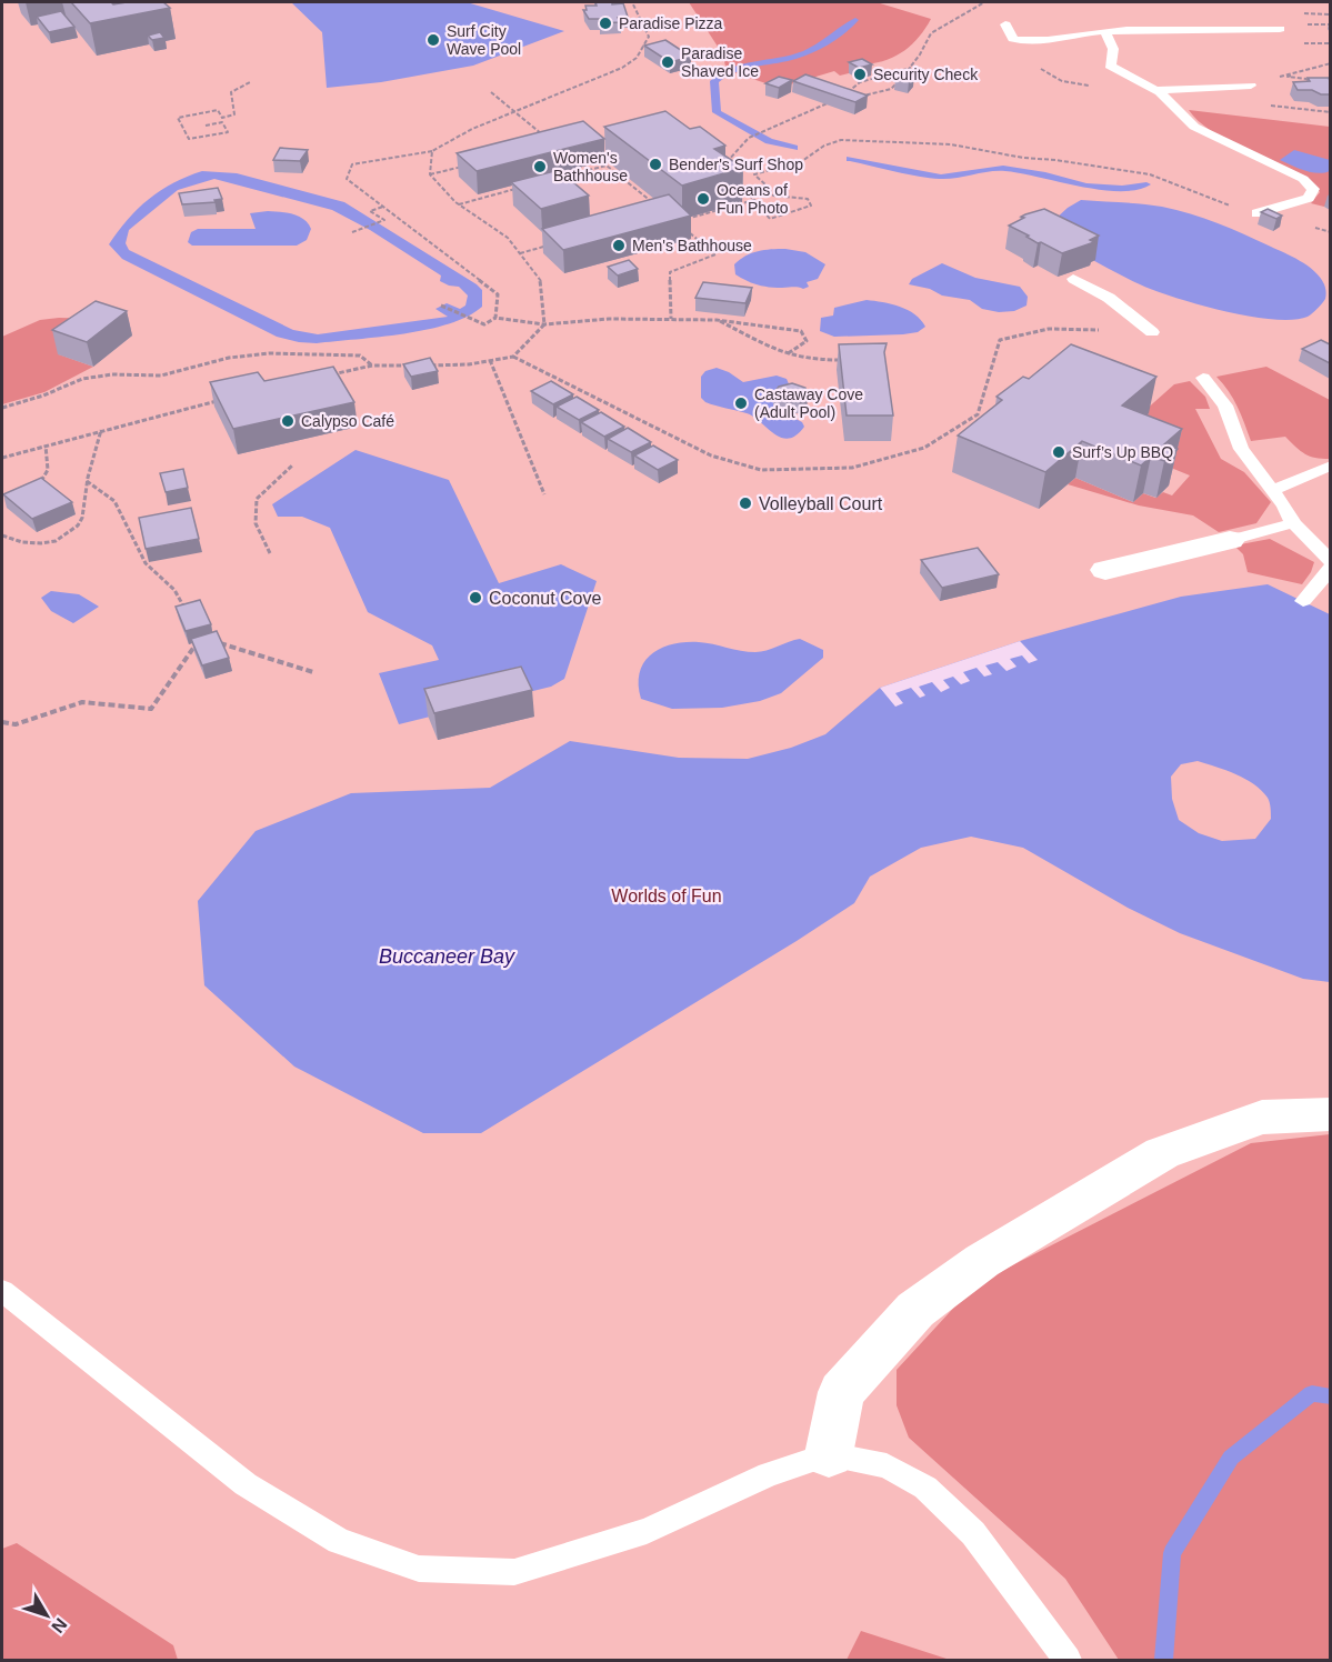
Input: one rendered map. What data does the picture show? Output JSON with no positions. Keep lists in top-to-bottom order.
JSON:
{
  "water": ["Buccaneer Bay"],
  "parks": ["Worlds of Fun"],
  "places": [
    "Paradise Pizza",
    "Surf City Wave Pool",
    "Paradise Shaved Ice",
    "Security Check",
    "Bender's Surf Shop",
    "Women's Bathhouse",
    "Oceans of Fun Photo",
    "Men's Bathhouse",
    "Castaway Cove (Adult Pool)",
    "Calypso Café",
    "Surf’s Up BBQ",
    "Volleyball Court",
    "Coconut Cove"
  ],
  "north": "bottom right"
}
